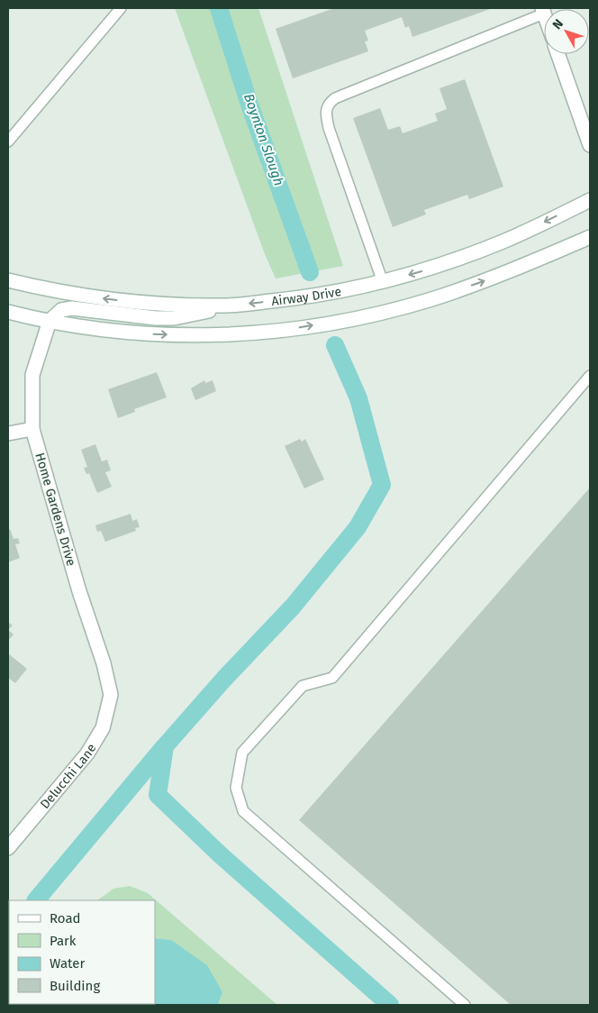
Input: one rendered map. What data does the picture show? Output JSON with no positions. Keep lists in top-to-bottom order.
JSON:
{
  "streets": {
    "main road": ["Airway Drive", "Home Gardens Drive", "Delucchi Lane"]
  },
  "crossings": [
    ["Home Gardens Drive", "Delucchi Lane"]
  ],
  "water": ["Boynton Slough"],
  "legend": [
    "Road",
    "Park",
    "Water",
    "Building"
  ],
  "north": "top left"
}
